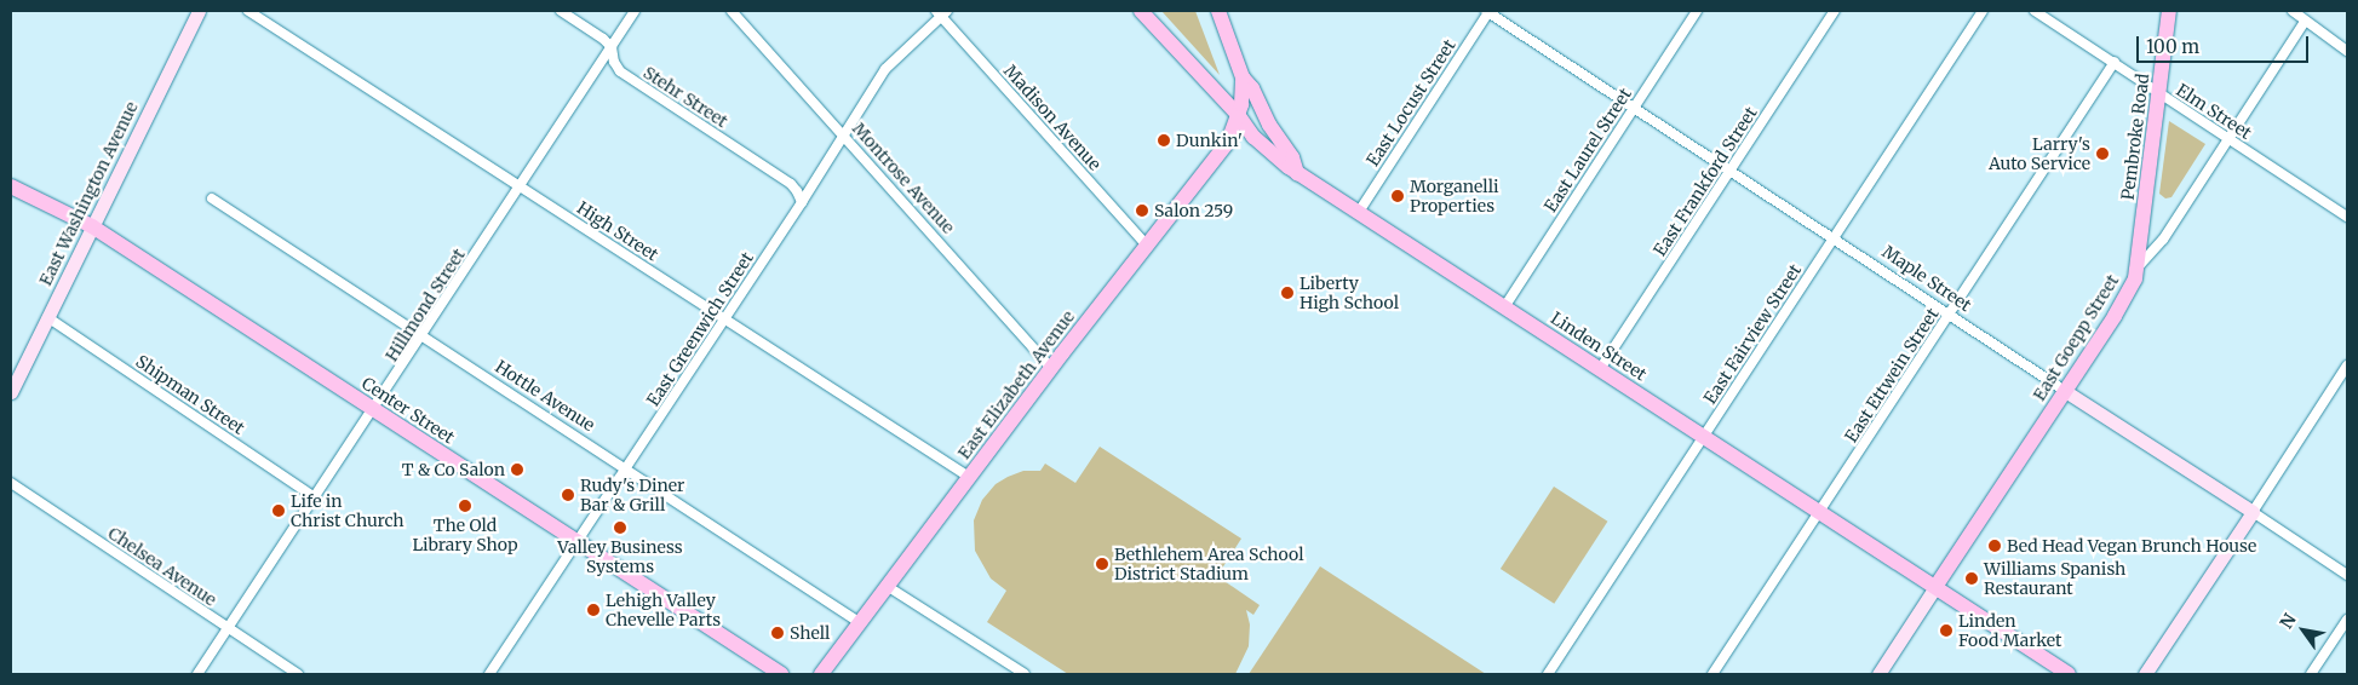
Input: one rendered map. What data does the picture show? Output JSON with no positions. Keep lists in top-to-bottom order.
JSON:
{
  "streets": {
    "main road": [
      "Pembroke Road",
      "East Goepp Street",
      "Linden Street",
      "East Elizabeth Avenue",
      "Center Street"
    ],
    "street": [
      "Stehr Street",
      "East Locust Street",
      "Elm Street",
      "Madison Avenue",
      "East Laurel Street",
      "Montrose Avenue",
      "East Frankford Street",
      "East Washington Avenue",
      "High Street",
      "Maple Street",
      "Hillmond Street",
      "East Greenwich Street",
      "East Fairview Street",
      "East Ettwein Street",
      "Shipman Street",
      "Hottle Avenue",
      "Chelsea Avenue"
    ]
  },
  "crossings": [
    ["Stehr Street", "Hillmond Street"],
    ["Stehr Street", "East Greenwich Street"],
    ["East Locust Street", "Maple Street"],
    ["East Locust Street", "Linden Street"],
    ["Elm Street", "Pembroke Road"],
    ["Elm Street", "East Goepp Street"],
    ["Elm Street", "East Ettwein Street"],
    ["Madison Avenue", "East Greenwich Street"],
    ["Madison Avenue", "East Elizabeth Avenue"],
    ["Pembroke Road", "East Goepp Street"],
    ["East Laurel Street", "Maple Street"],
    ["East Laurel Street", "Linden Street"],
    ["Montrose Avenue", "East Greenwich Street"],
    ["Montrose Avenue", "East Elizabeth Avenue"],
    ["East Frankford Street", "Maple Street"],
    ["East Frankford Street", "Linden Street"],
    ["East Washington Avenue", "Shipman Street"],
    ["East Washington Avenue", "Center Street"],
    ["High Street", "Hillmond Street"],
    ["High Street", "East Greenwich Street"],
    ["High Street", "East Elizabeth Avenue"],
    ["Maple Street", "East Fairview Street"],
    ["Maple Street", "East Goepp Street"],
    ["Maple Street", "East Ettwein Street"],
    ["Hillmond Street", "Shipman Street"],
    ["Hillmond Street", "Hottle Avenue"],
    ["Hillmond Street", "Center Street"],
    ["Hillmond Street", "Chelsea Avenue"],
    ["East Greenwich Street", "Hottle Avenue"],
    ["East Greenwich Street", "Center Street"],
    ["East Fairview Street", "Linden Street"],
    ["East Goepp Street", "Linden Street"],
    ["Linden Street", "East Ettwein Street"],
    ["Linden Street", "East Elizabeth Avenue"],
    ["East Elizabeth Avenue", "Hottle Avenue"]
  ],
  "places": [
    "Dunkin'",
    "Larry's Auto Service",
    "Morganelli Properties",
    "Salon 259",
    "Liberty High School",
    "T & Co Salon",
    "Rudy's Diner Bar & Grill",
    "The Old Library Shop",
    "Life in Christ Church",
    "Valley Business Systems",
    "Bed Head Vegan Brunch House",
    "Bethlehem Area School District Stadium",
    "Williams Spanish Restaurant",
    "Lehigh Valley Chevelle Parts",
    "Linden Food Market",
    "Shell"
  ],
  "scale_bar": "100 m",
  "north": "top left"
}
